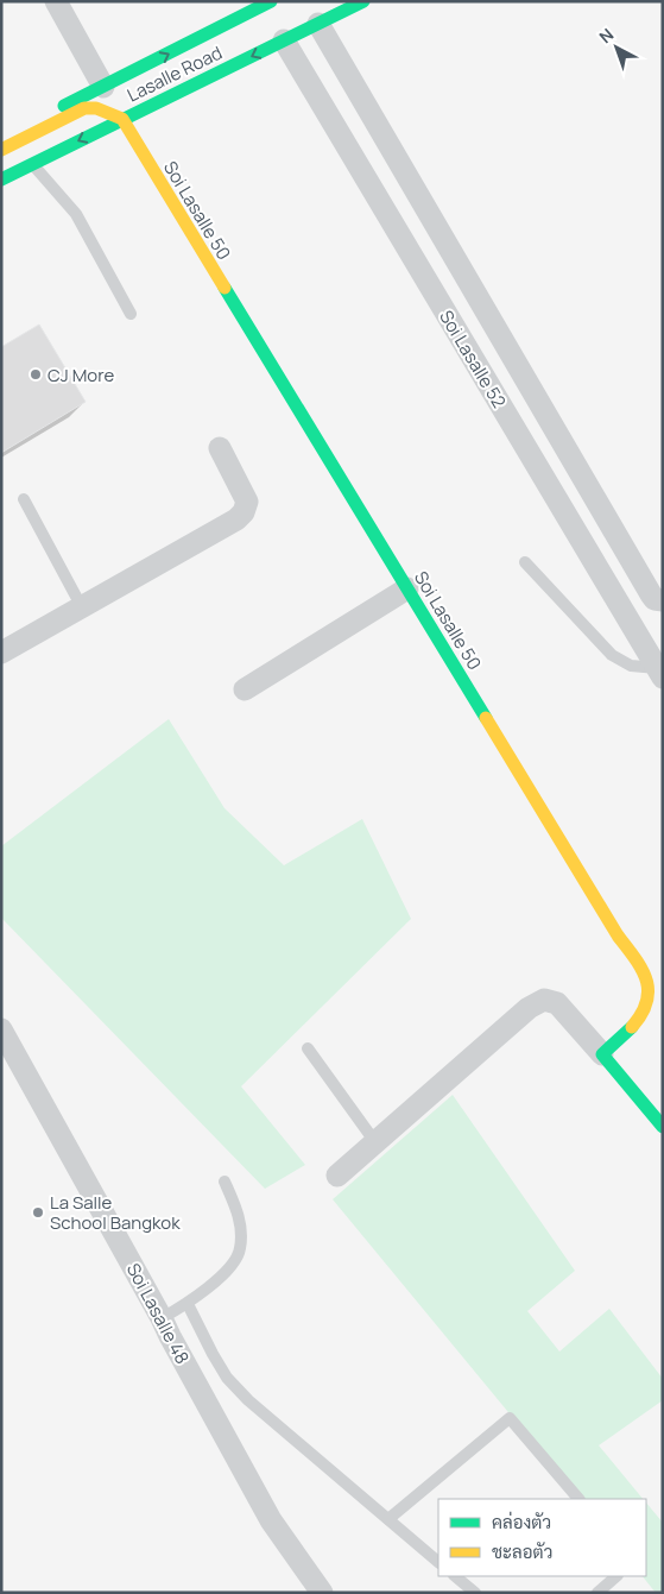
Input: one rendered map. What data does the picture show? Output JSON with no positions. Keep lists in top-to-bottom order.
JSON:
{
  "streets": {
    "street": [
      "Lasalle Road",
      "Soi Lasalle 50",
      "Soi Lasalle 52",
      "Soi Lasalle 48"
    ]
  },
  "crossings": [
    ["Lasalle Road", "Soi Lasalle 50"],
    ["Lasalle Road", "Soi Lasalle 52"]
  ],
  "places": ["CJ More", "La Salle School Bangkok"],
  "legend": ["คล่องตัว", "ชะลอตัว"],
  "north": "top left"
}
